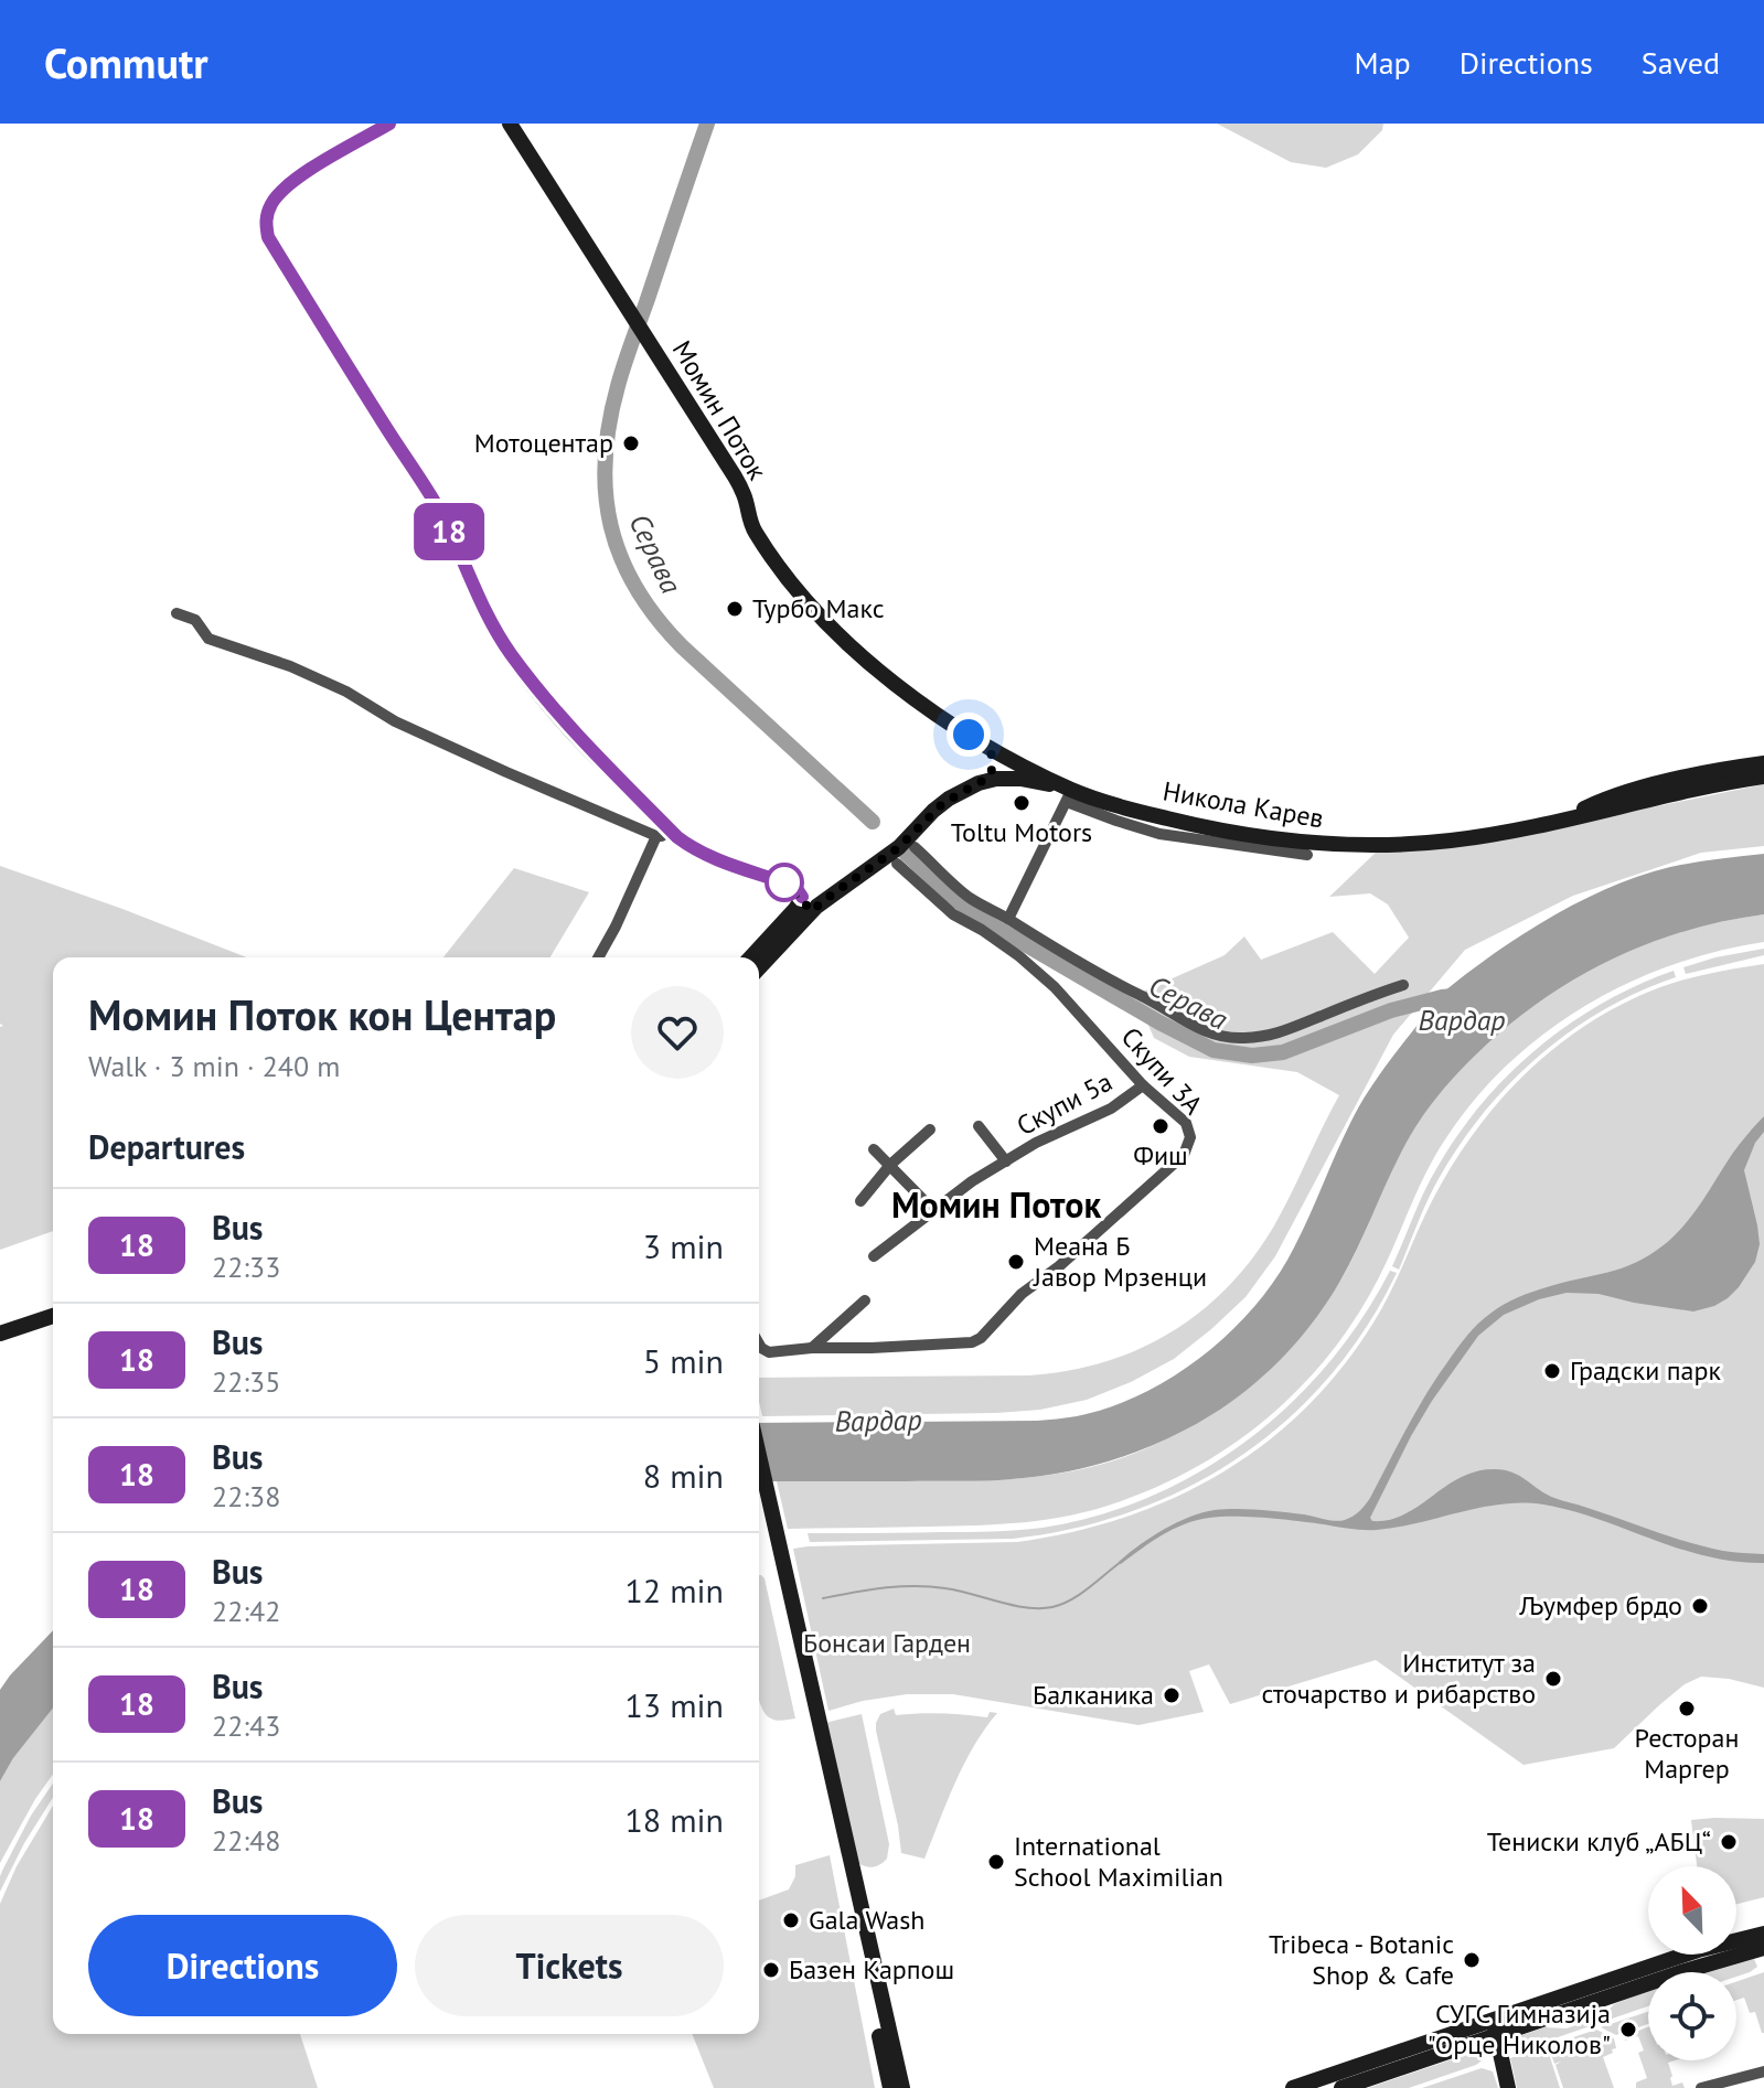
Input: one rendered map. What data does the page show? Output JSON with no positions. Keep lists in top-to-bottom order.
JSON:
{
  "streets": {
    "street": [
      "Момин Поток",
      "Никола Карев",
      "Скупи 3А",
      "Скупи 5а"
    ]
  },
  "crossings": [
    ["Момин Поток", "Никола Карев"],
    ["Скупи 3А", "Скупи 5а"]
  ],
  "districts": ["Момин Поток"],
  "water": ["Серава", "Вардар"],
  "parks": ["Бонсаи Гарден"],
  "places": [
    "Мотоцентар",
    "Турбо Макс",
    "Toltu Motors",
    "Фиш",
    "Меана Б Јавор Мрзенци",
    "Градски парк",
    "Љумфер брдо",
    "Институт за сточарство и рибарство",
    "Балканика",
    "Ресторан Маргер",
    "Тениски клуб „АБЦ“",
    "International School Maximilian",
    "Gala Wash",
    "Tribeca - Botanic Shop & Cafe",
    "Базен Карпош",
    "СУГС Гимназија \"Орце Николов\""
  ],
  "lines": ["bus line 18"],
  "north": "top left",
  "page": {
    "header": "Commutr",
    "nav": ["Map", "Directions", "Saved"],
    "on_map": "18",
    "heading": [
      ["Момин Поток кон Центар", "Walk · 3 min · 240 m"],
      "Departures"
    ],
    "list": [
      {
        "mark": "18",
        "name": "Bus",
        "note": "22:33",
        "value": "3 min"
      },
      {
        "mark": "18",
        "name": "Bus",
        "note": "22:35",
        "value": "5 min"
      },
      {
        "mark": "18",
        "name": "Bus",
        "note": "22:38",
        "value": "8 min"
      },
      {
        "mark": "18",
        "name": "Bus",
        "note": "22:42",
        "value": "12 min"
      },
      {
        "mark": "18",
        "name": "Bus",
        "note": "22:43",
        "value": "13 min"
      },
      {
        "mark": "18",
        "name": "Bus",
        "note": "22:48",
        "value": "18 min"
      }
    ],
    "buttons": ["Directions", "Tickets"]
  }
}
